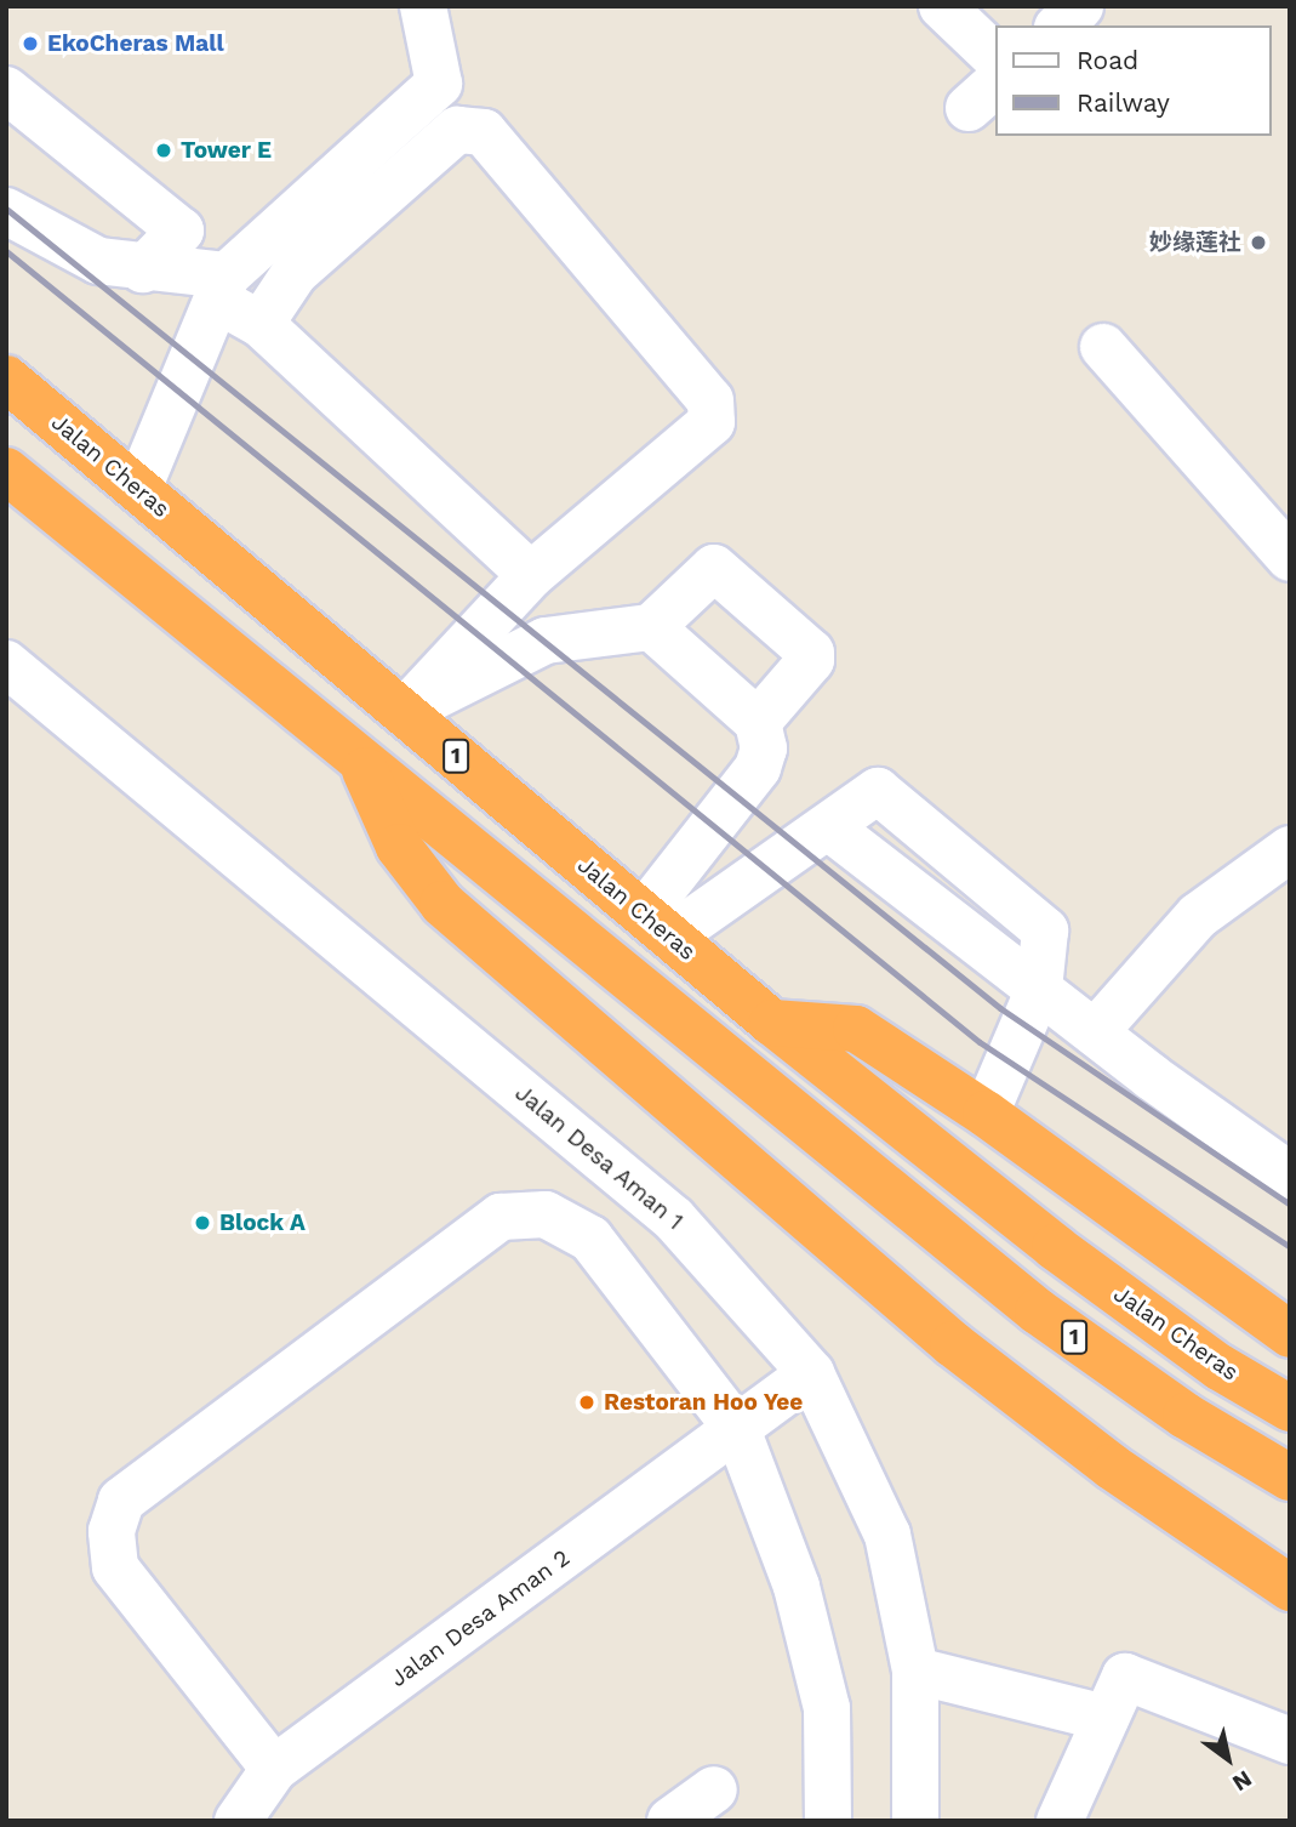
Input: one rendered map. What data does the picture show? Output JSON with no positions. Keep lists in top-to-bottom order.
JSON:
{
  "streets": {
    "highway": ["Jalan Cheras", "1"],
    "street": ["Jalan Desa Aman 1", "Jalan Desa Aman 2"]
  },
  "crossings": [
    ["Jalan Desa Aman 1", "Jalan Desa Aman 2"]
  ],
  "places": [
    "EkoCheras Mall",
    "Tower E",
    "妙缘莲社",
    "Block A",
    "Restoran Hoo Yee"
  ],
  "legend": ["Road", "Railway"],
  "north": "bottom right"
}
